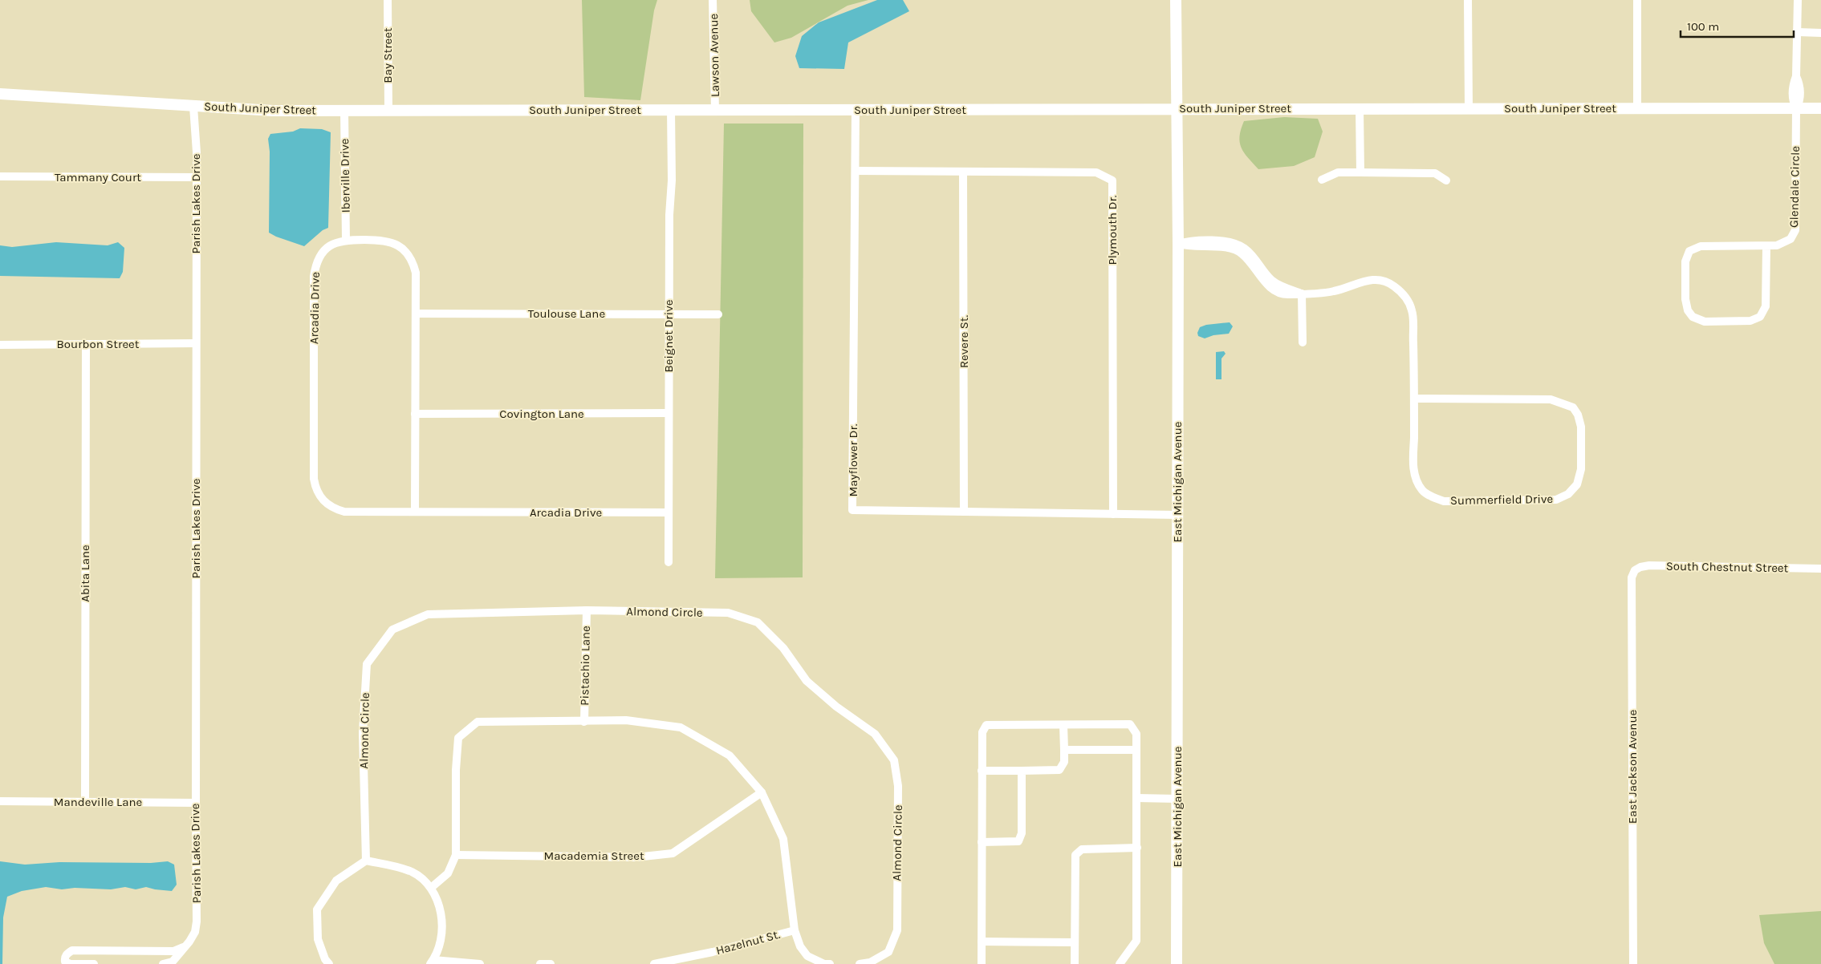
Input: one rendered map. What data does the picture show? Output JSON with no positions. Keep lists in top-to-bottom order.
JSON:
{
  "streets": {
    "street": [
      "Bay Street",
      "Lawson Avenue",
      "South Juniper Street",
      "Iberville Drive",
      "Tammany Court",
      "Glendale Circle",
      "Parish Lakes Drive",
      "Plymouth Dr.",
      "Arcadia Drive",
      "Toulouse Lane",
      "Beignet Drive",
      "Revere St.",
      "Bourbon Street",
      "Covington Lane",
      "Mayflower Dr.",
      "East Michigan Avenue",
      "Summerfield Drive",
      "South Chestnut Street",
      "Abita Lane",
      "Almond Circle",
      "Pistachio Lane",
      "East Jackson Avenue",
      "Mandeville Lane",
      "Macademia Street",
      "Hazelnut St."
    ]
  },
  "crossings": [
    ["Bay Street", "South Juniper Street"],
    ["Lawson Avenue", "South Juniper Street"],
    ["South Juniper Street", "Iberville Drive"],
    ["South Juniper Street", "Glendale Circle"],
    ["South Juniper Street", "Parish Lakes Drive"],
    ["South Juniper Street", "Beignet Drive"],
    ["South Juniper Street", "Mayflower Dr."],
    ["South Juniper Street", "East Michigan Avenue"],
    ["Iberville Drive", "Arcadia Drive"],
    ["Tammany Court", "Parish Lakes Drive"],
    ["Parish Lakes Drive", "Bourbon Street"],
    ["Parish Lakes Drive", "Mandeville Lane"],
    ["Plymouth Dr.", "Revere St."],
    ["Plymouth Dr.", "Mayflower Dr."],
    ["Arcadia Drive", "Toulouse Lane"],
    ["Arcadia Drive", "Beignet Drive"],
    ["Arcadia Drive", "Covington Lane"],
    ["Toulouse Lane", "Beignet Drive"],
    ["Beignet Drive", "Covington Lane"],
    ["Revere St.", "Mayflower Dr."],
    ["Bourbon Street", "Abita Lane"],
    ["Mayflower Dr.", "East Michigan Avenue"],
    ["East Michigan Avenue", "Summerfield Drive"],
    ["South Chestnut Street", "East Jackson Avenue"],
    ["Abita Lane", "Mandeville Lane"],
    ["Almond Circle", "Pistachio Lane"]
  ],
  "scale_bar": "100 m"
}
